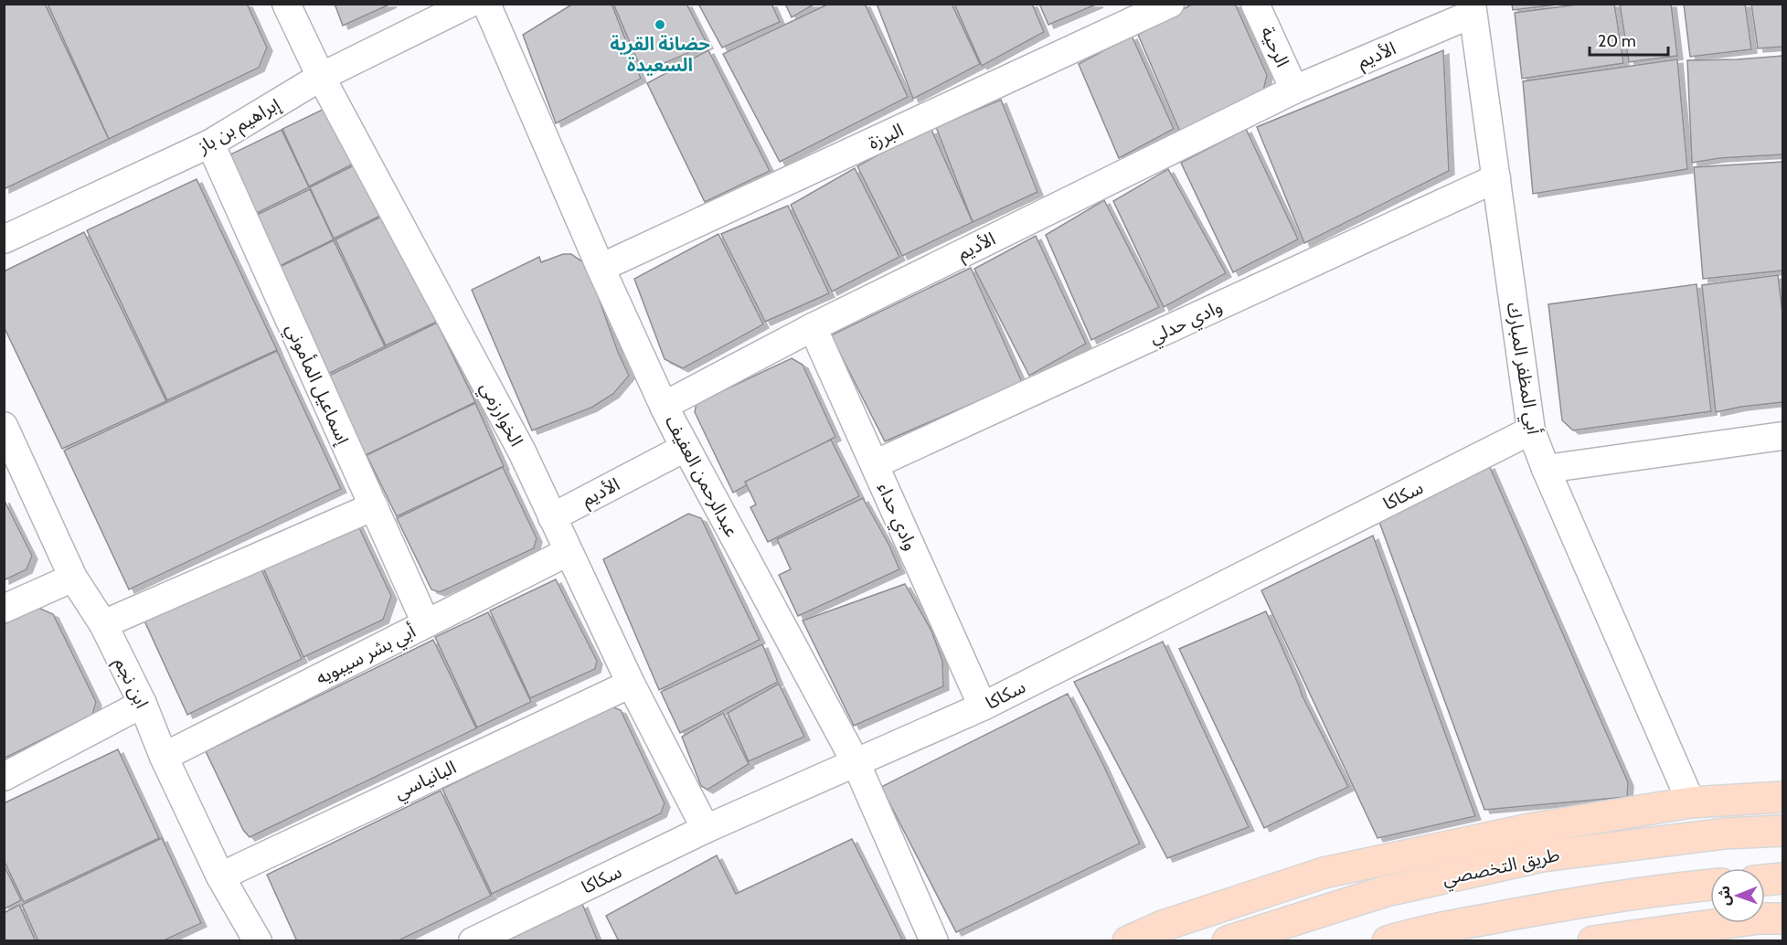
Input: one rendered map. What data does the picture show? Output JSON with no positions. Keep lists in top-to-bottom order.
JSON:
{
  "streets": {
    "main road": ["طريق التخصصي"],
    "street": [
      "الرحية",
      "الأديم",
      "إبراهيم بن باز",
      "البرزة",
      "وادي حدلي",
      "أبي المظفر المبارك",
      "إسماعيل المأموني",
      "الخوارزمي",
      "عبدالرحمن العفيف",
      "سكاكا",
      "وادي حداء",
      "أبي بشر سيبويه",
      "ابن نجم",
      "البانياسي"
    ]
  },
  "crossings": [
    ["الرحية", "الأديم"],
    ["الأديم", "أبي المظفر المبارك"],
    ["الأديم", "الخوارزمي"],
    ["الأديم", "عبدالرحمن العفيف"],
    ["الأديم", "وادي حداء"],
    ["إبراهيم بن باز", "إسماعيل المأموني"],
    ["إبراهيم بن باز", "الخوارزمي"],
    ["البرزة", "عبدالرحمن العفيف"],
    ["وادي حدلي", "أبي المظفر المبارك"],
    ["وادي حدلي", "وادي حداء"],
    ["أبي المظفر المبارك", "سكاكا"],
    ["إسماعيل المأموني", "أبي بشر سيبويه"],
    ["الخوارزمي", "سكاكا"],
    ["الخوارزمي", "أبي بشر سيبويه"],
    ["الخوارزمي", "البانياسي"],
    ["عبدالرحمن العفيف", "سكاكا"],
    ["سكاكا", "وادي حداء"],
    ["أبي بشر سيبويه", "ابن نجم"],
    ["ابن نجم", "البانياسي"]
  ],
  "places": ["حضانة القرية السعيدة"],
  "scale_bar": "20 m",
  "north": "left"
}
